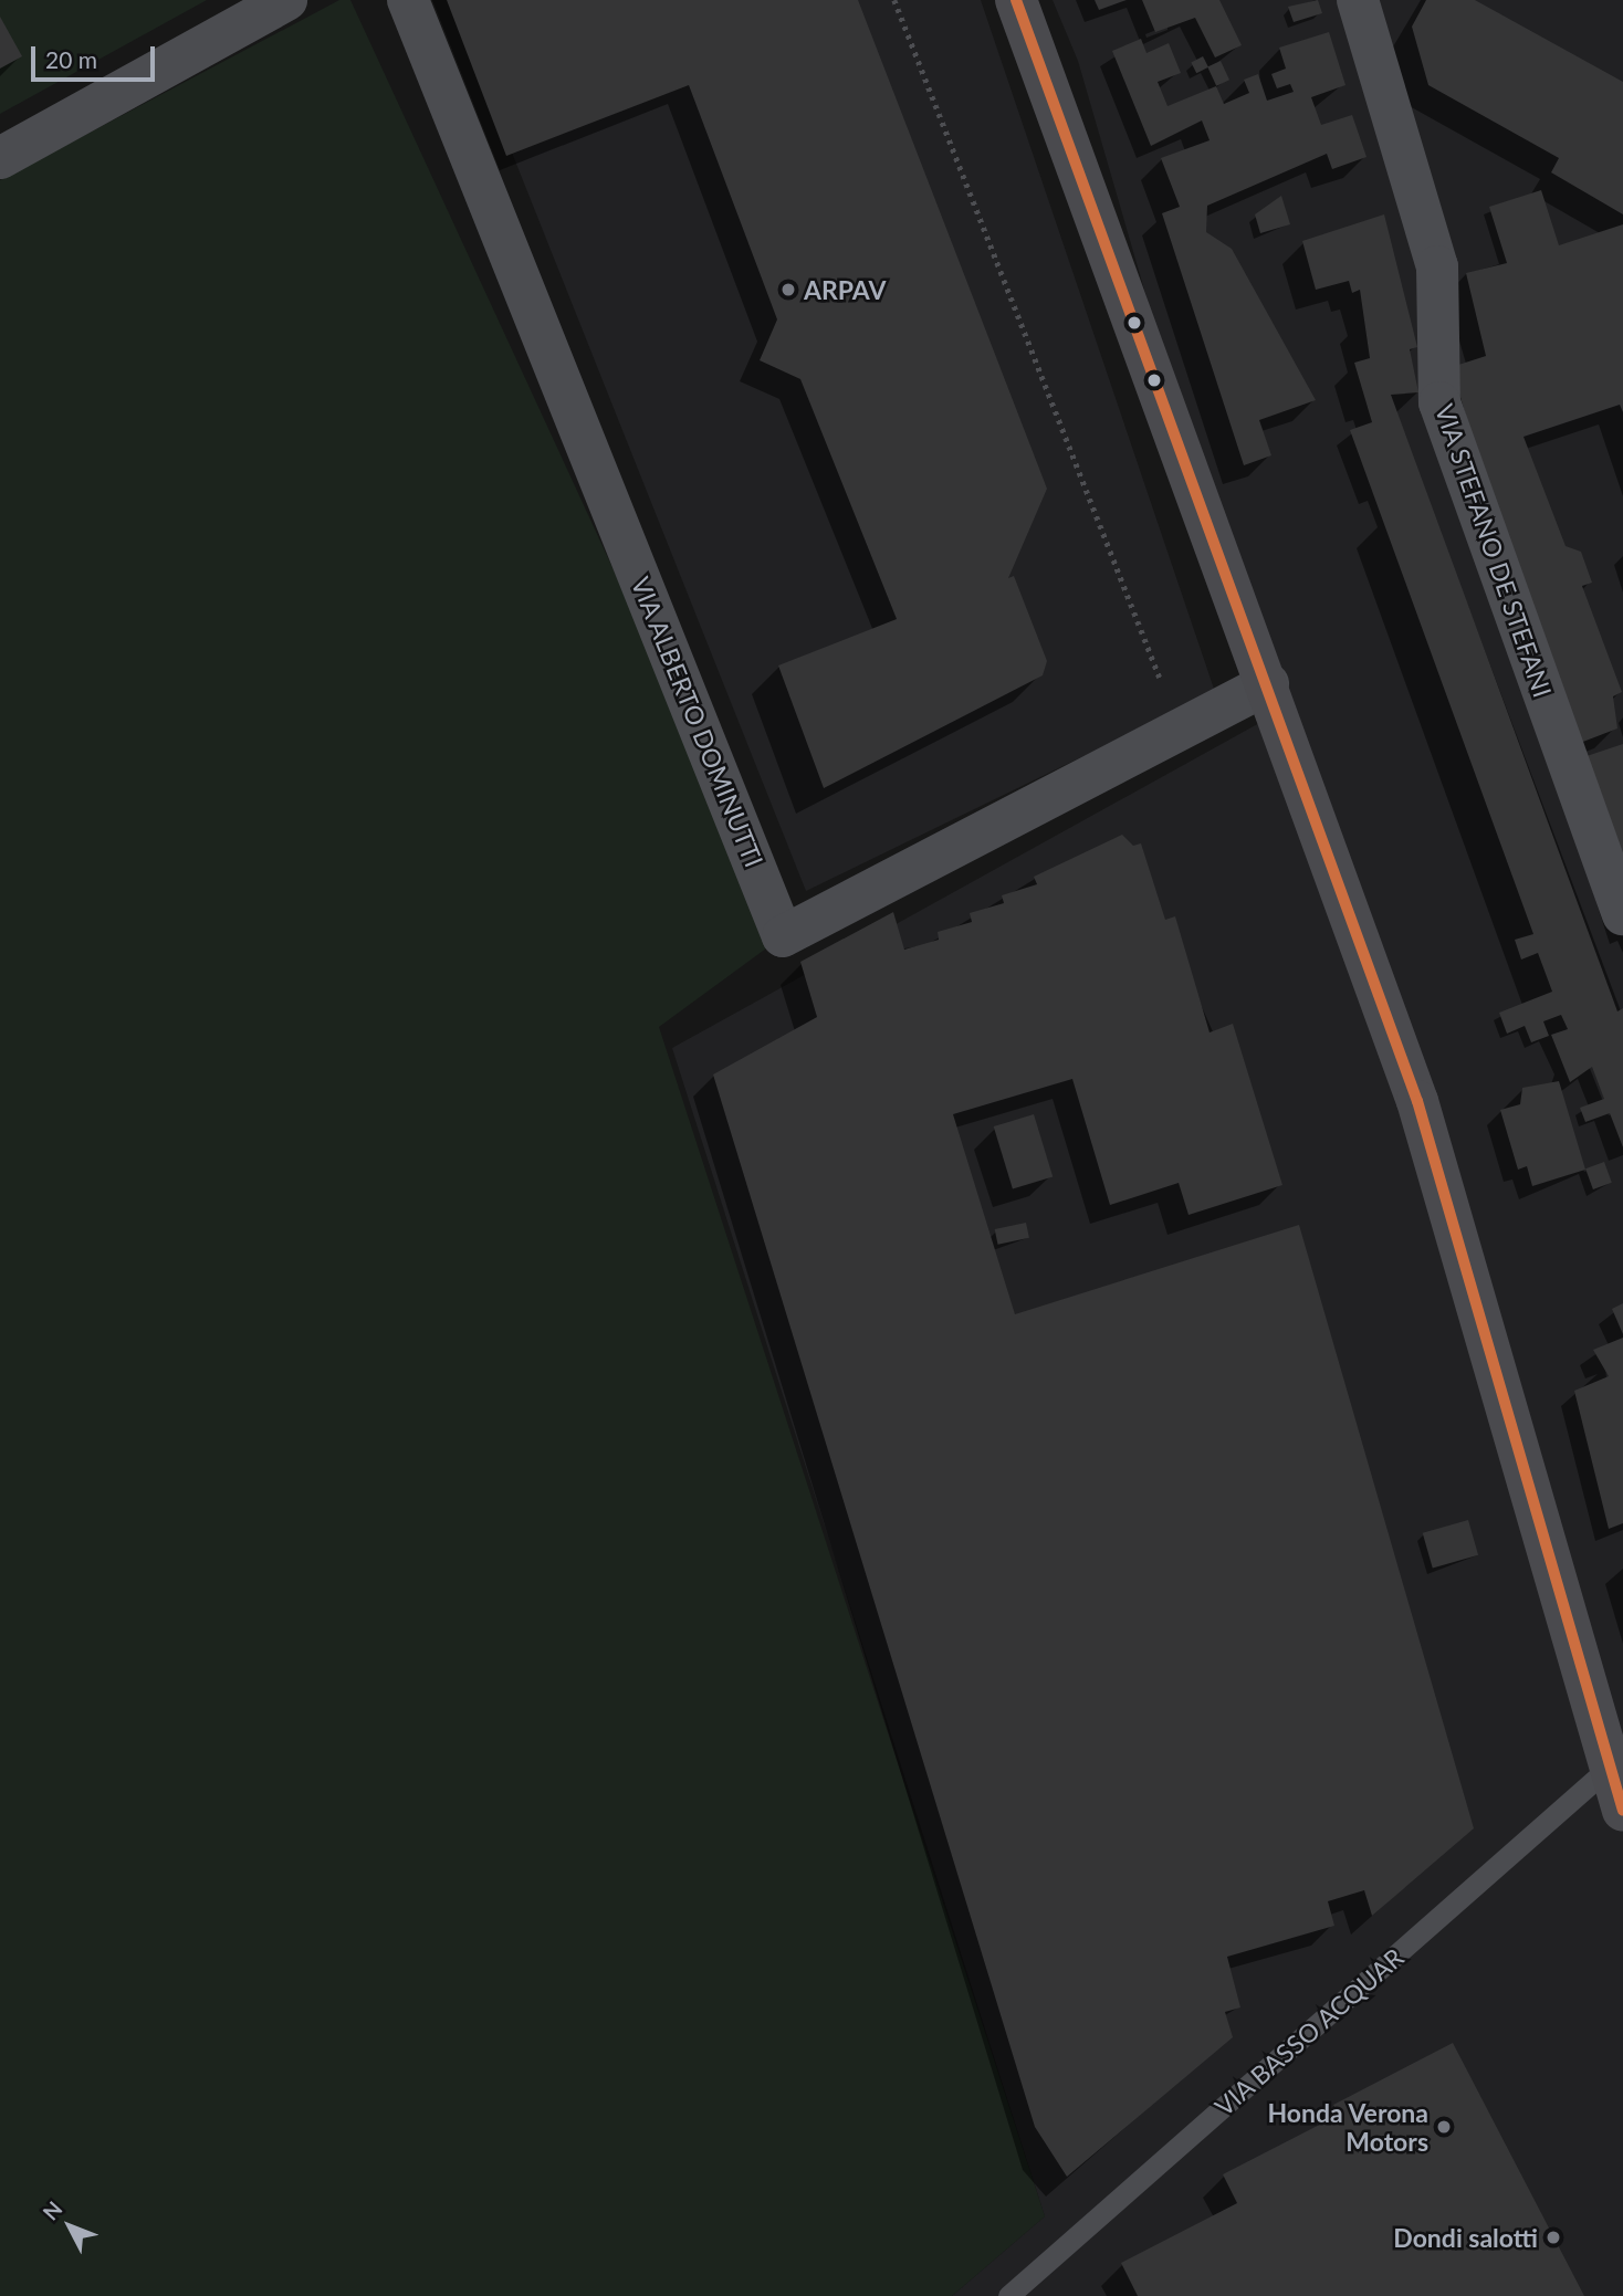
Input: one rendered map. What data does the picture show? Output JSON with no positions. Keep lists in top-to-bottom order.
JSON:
{
  "streets": {
    "street": ["VIA STEFANO DE STEFANI", "VIA ALBERTO DOMINUTTI"],
    "lane": ["VIA BASSO ACQUAR"]
  },
  "places": ["ARPAV", "Honda Verona Motors", "Dondi salotti"],
  "scale_bar": "20 m",
  "north": "top left"
}
